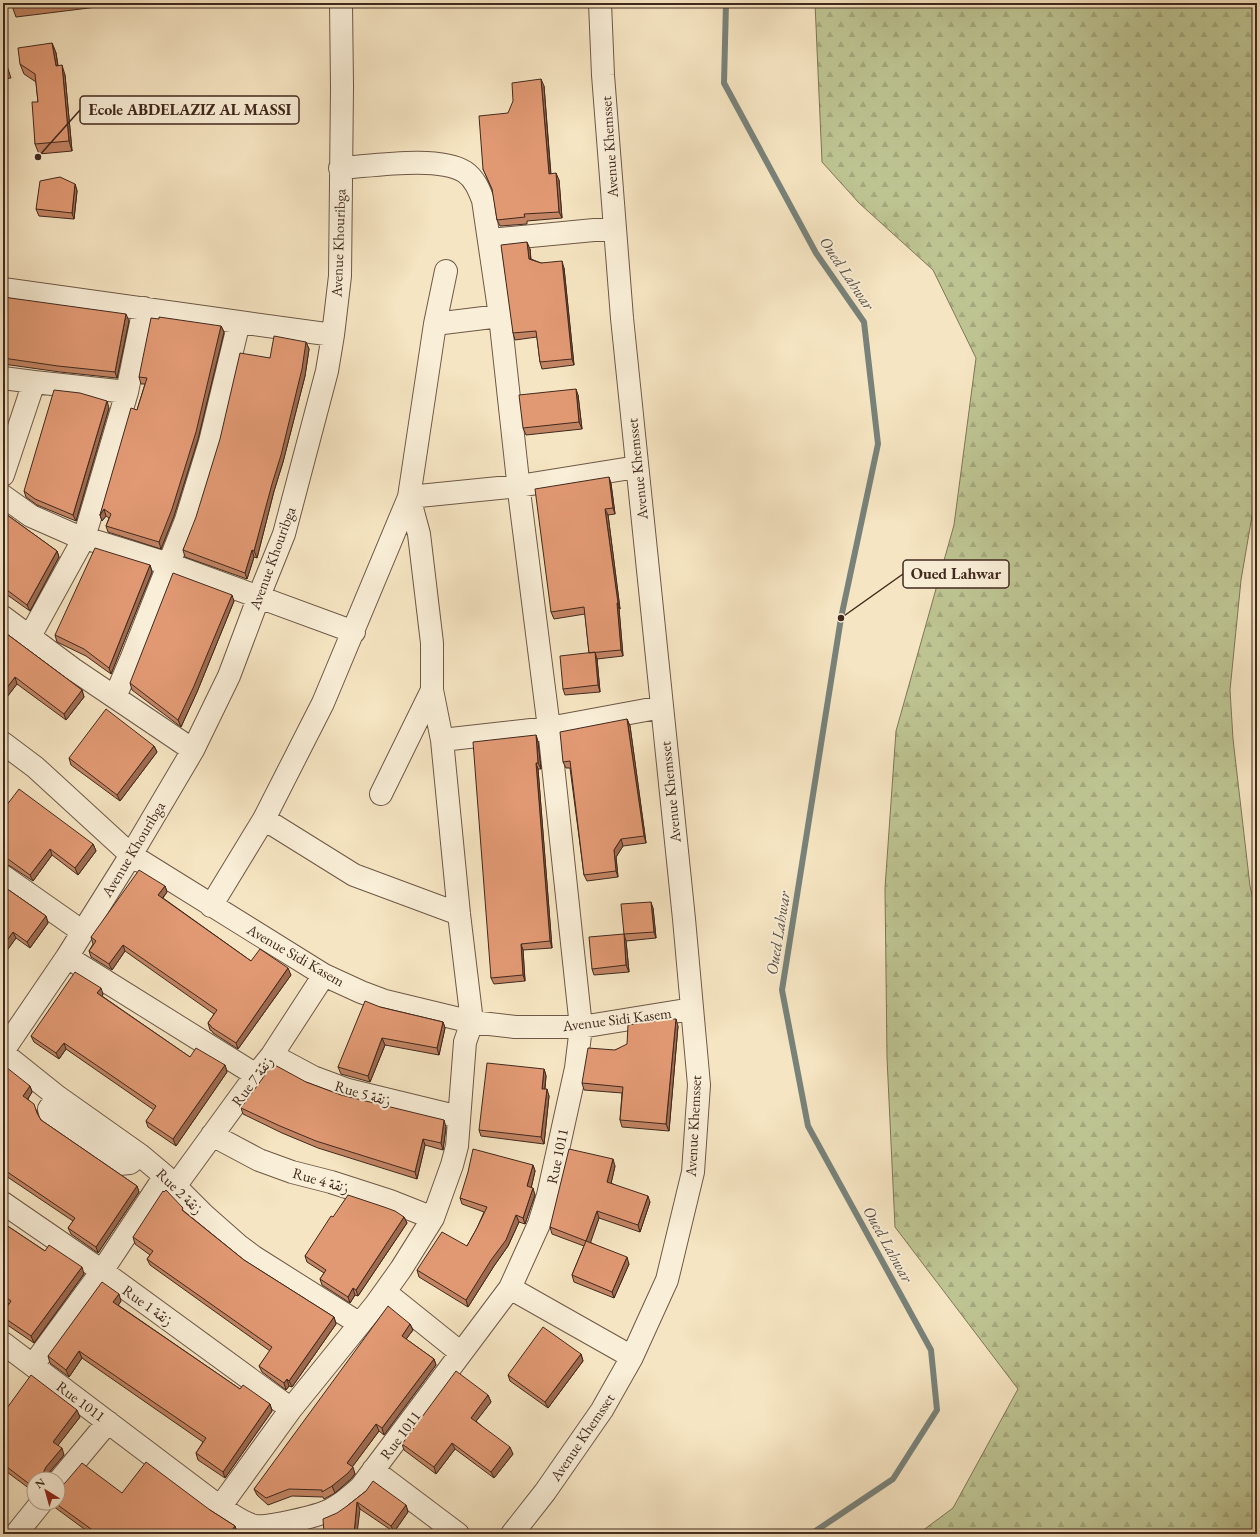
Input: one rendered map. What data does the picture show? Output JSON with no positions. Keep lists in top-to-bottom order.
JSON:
{
  "streets": {
    "street": [
      "Avenue Khemsset",
      "Avenue Khouribga",
      "Avenue Sidi Kasem",
      "Rue 7 زنقة",
      "Rue 5 زنقة",
      "Rue 1011",
      "Rue 4 زنقة",
      "Rue 2 زنقة",
      "Rue 1 زنقة"
    ]
  },
  "crossings": [
    ["Avenue Khemsset", "Avenue Sidi Kasem"],
    ["Avenue Khouribga", "Avenue Sidi Kasem"],
    ["Avenue Khouribga", "Rue 1011"],
    ["Avenue Khouribga", "Rue 2 زنقة"],
    ["Avenue Sidi Kasem", "Rue 7 زنقة"],
    ["Avenue Sidi Kasem", "Rue 1011"],
    ["Rue 7 زنقة", "Rue 5 زنقة"],
    ["Rue 7 زنقة", "Rue 1011"],
    ["Rue 7 زنقة", "Rue 4 زنقة"],
    ["Rue 7 زنقة", "Rue 2 زنقة"],
    ["Rue 7 زنقة", "Rue 1 زنقة"]
  ],
  "water": ["Oued Lahwar"],
  "places": ["Ecole ABDELAZIZ AL MASSI", "Oued Lahwar"],
  "north": "top left"
}
